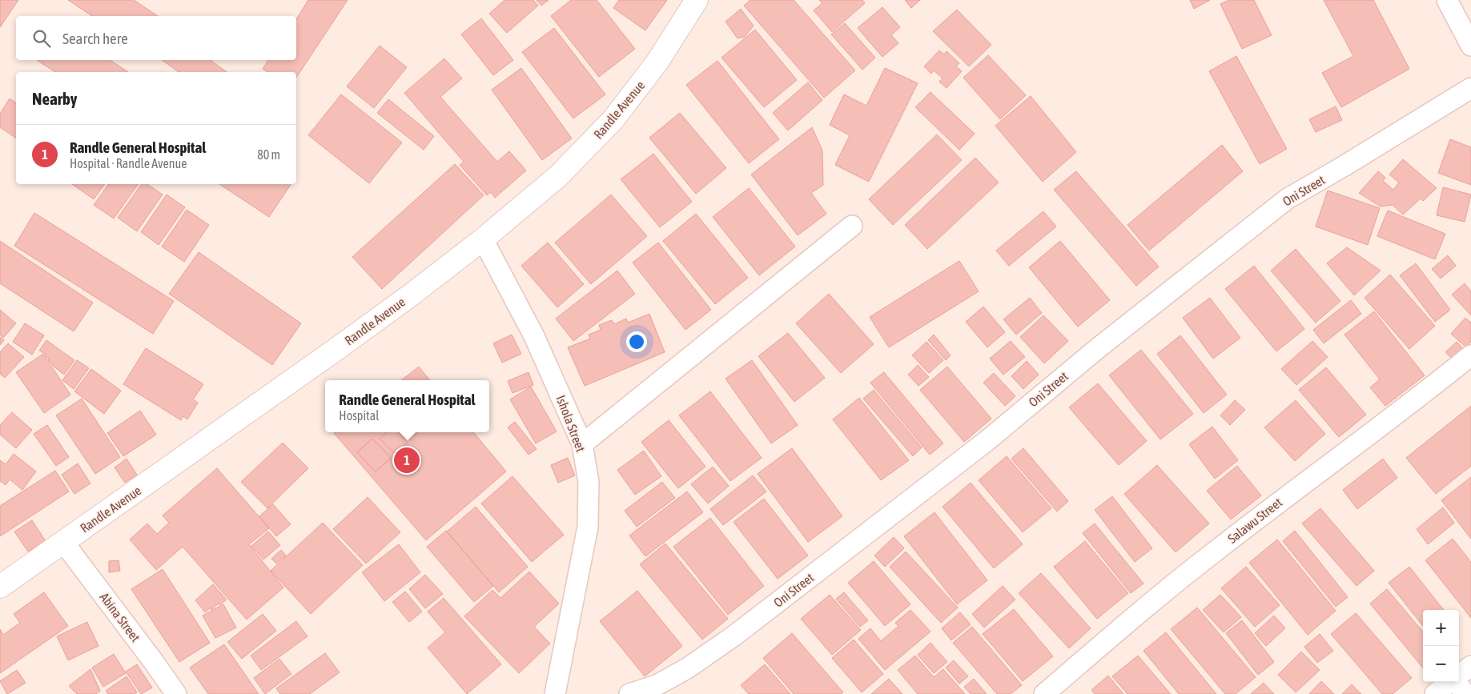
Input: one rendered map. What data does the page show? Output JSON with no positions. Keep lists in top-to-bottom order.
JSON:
{
  "streets": {
    "street": [
      "Randle Avenue",
      "Oni Street",
      "Ishola Street",
      "Salawu Street",
      "Abina Street"
    ]
  },
  "crossings": [
    ["Randle Avenue", "Ishola Street"],
    ["Randle Avenue", "Abina Street"]
  ],
  "page": {
    "search": "Search here",
    "heading": "Nearby",
    "list": [
      {
        "mark": "1",
        "name": "Randle General Hospital",
        "note": "Hospital · Randle Avenue",
        "value": "80 m"
      }
    ],
    "popup": ["Randle General Hospital", "Hospital"],
    "pins": "1",
    "map_buttons": ["+", "−"]
  }
}
